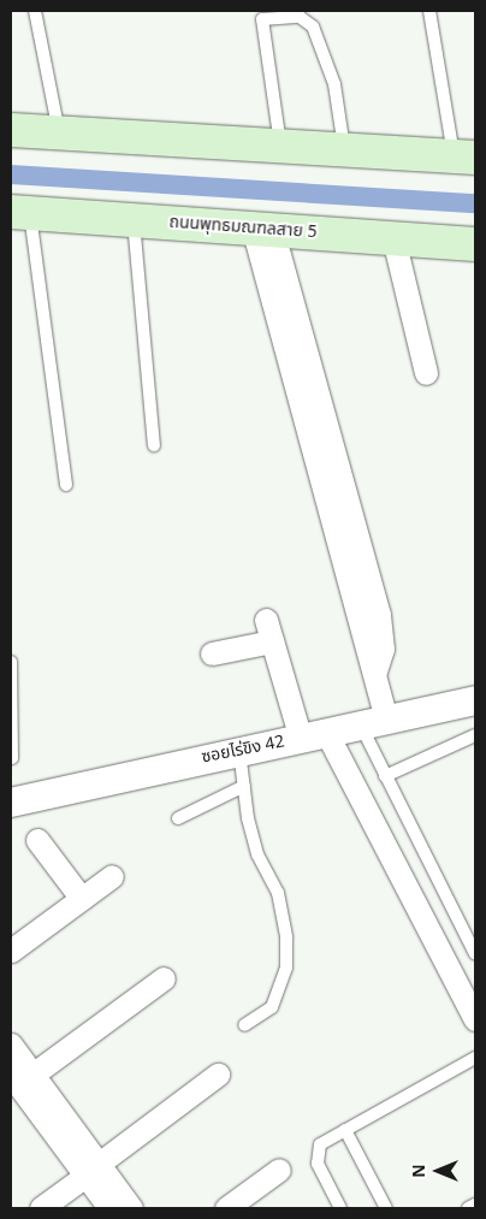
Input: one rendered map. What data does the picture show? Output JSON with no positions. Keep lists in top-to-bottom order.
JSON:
{
  "streets": {
    "main road": ["ถนนพุทธมณฑลสาย 5"],
    "street": ["ซอยไร่ขิง 42"]
  },
  "north": "left"
}
